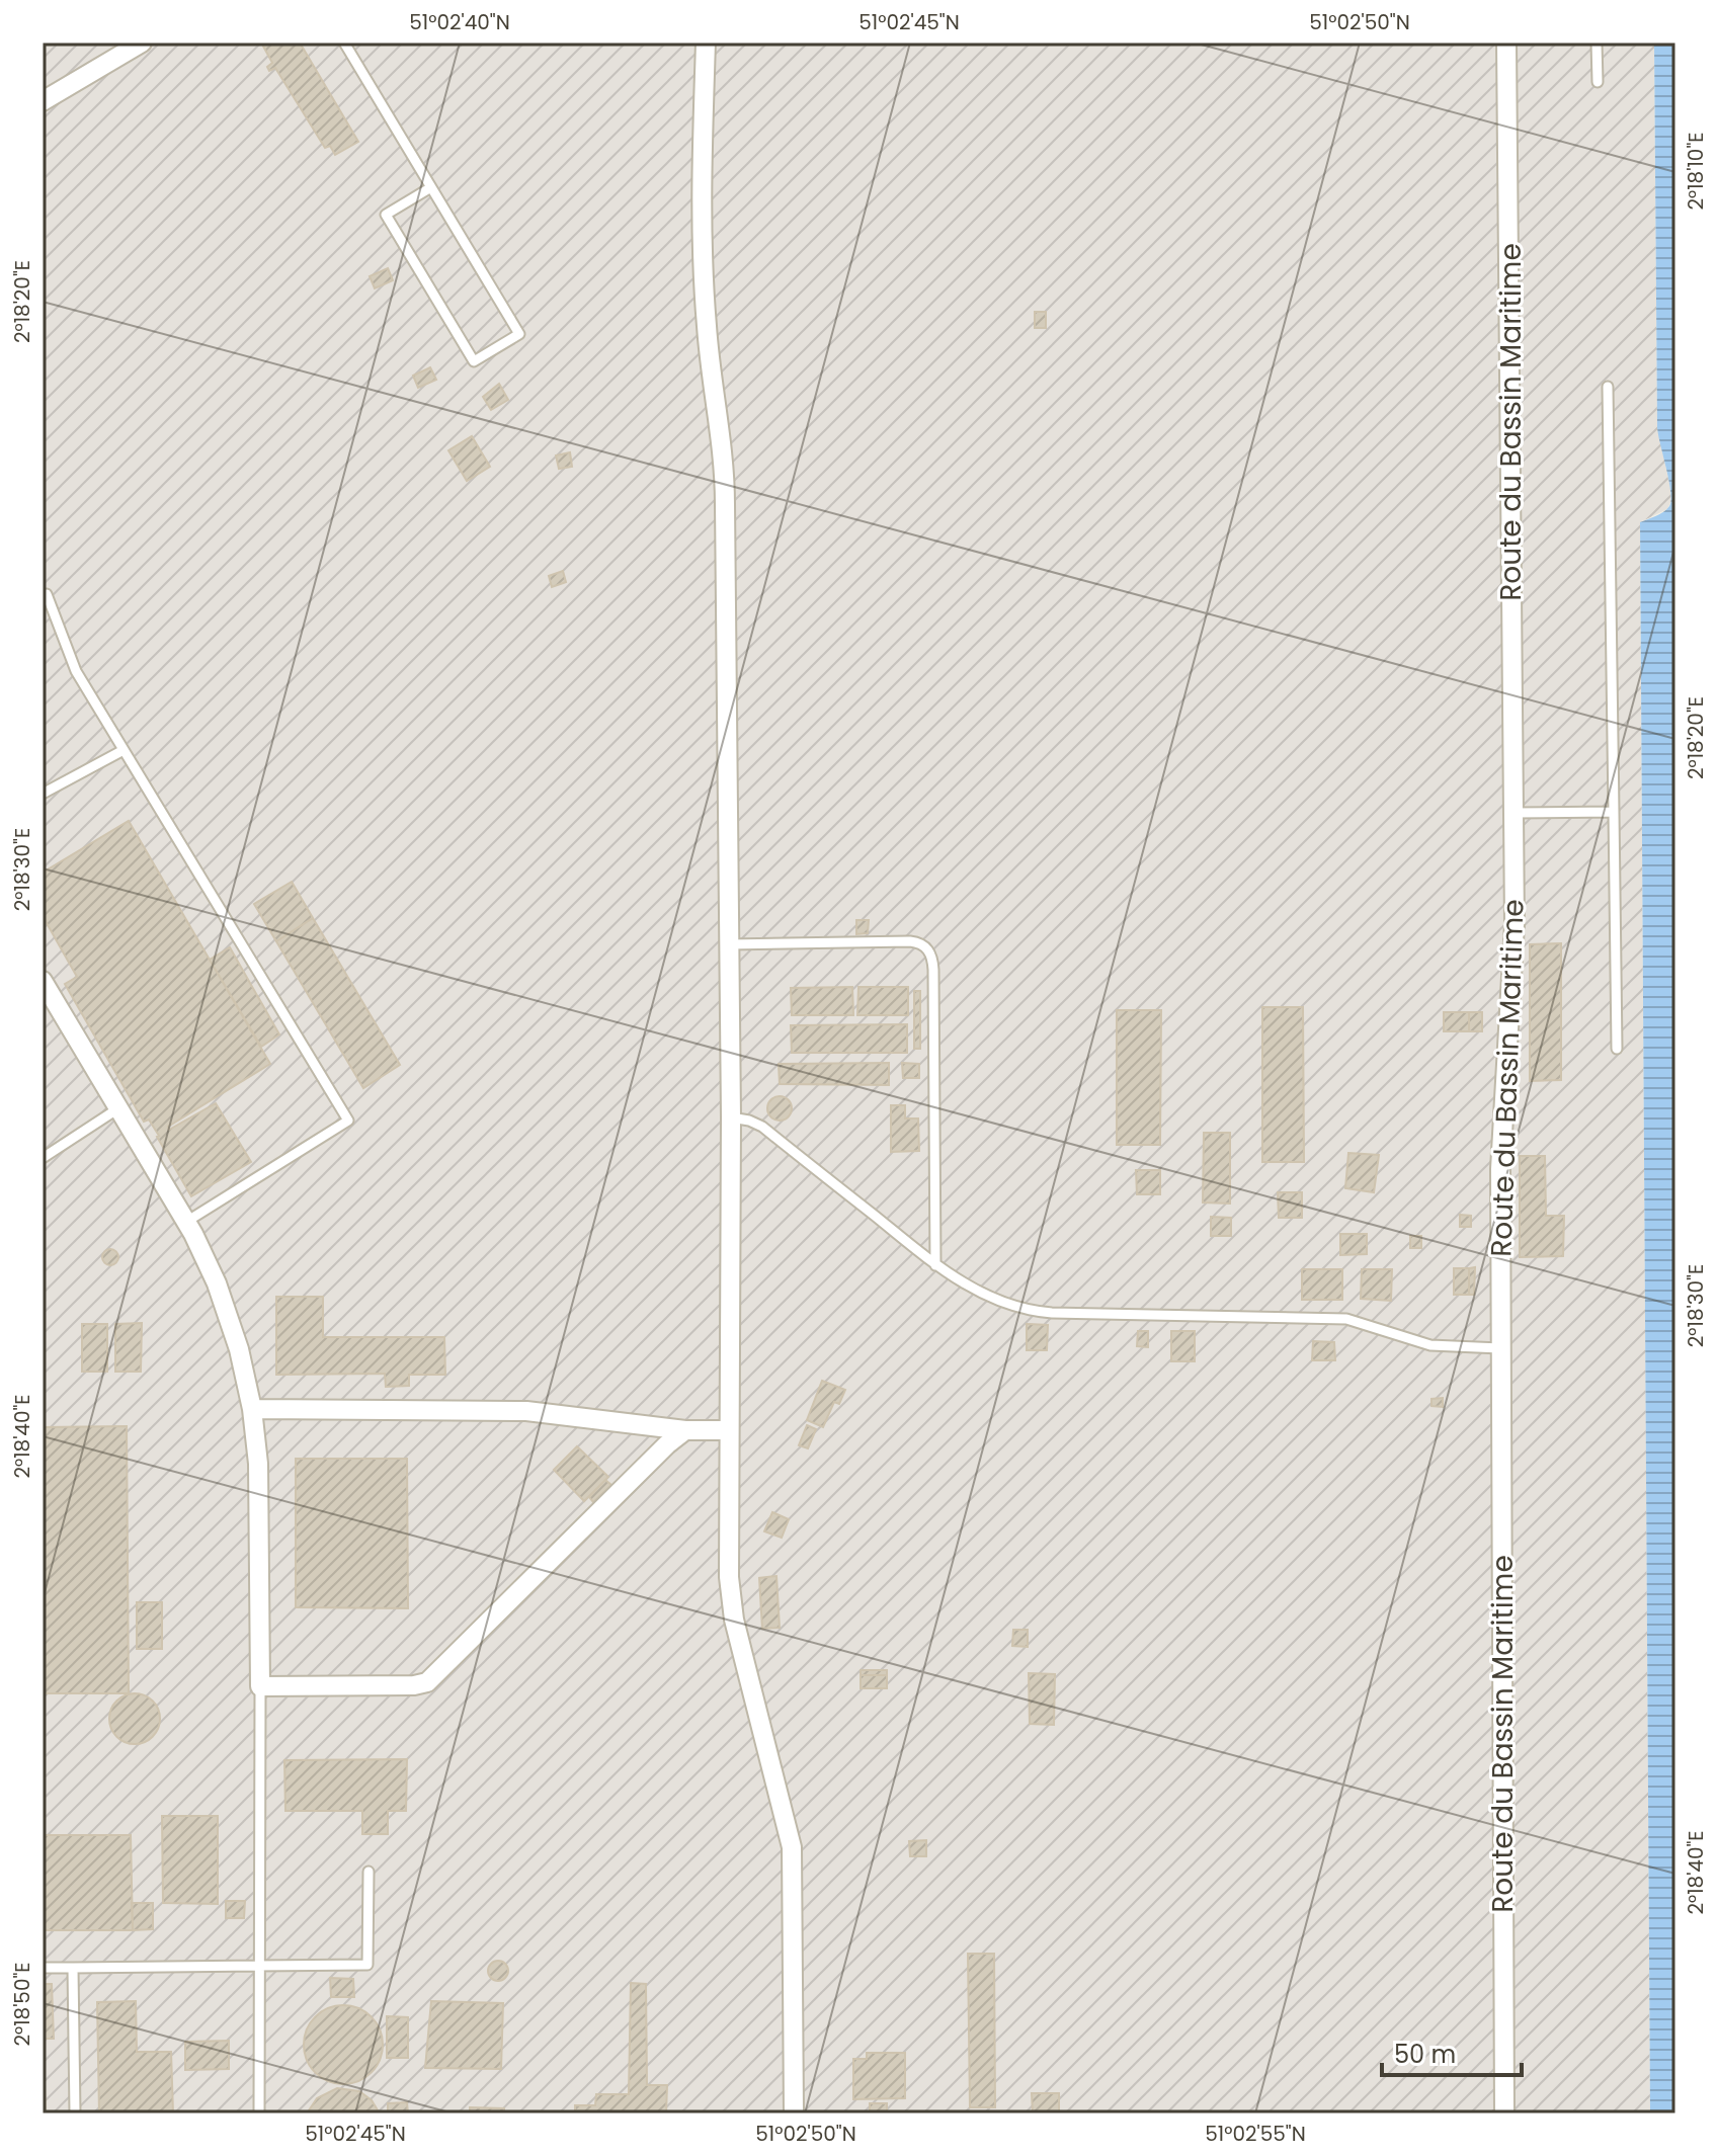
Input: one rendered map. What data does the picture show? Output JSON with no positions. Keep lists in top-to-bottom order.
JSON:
{
  "streets": {
    "street": ["Route du Bassin Maritime"]
  },
  "scale_bar": "50 m",
  "coordinates": [
    "51°02'40\"N",
    "51°02'45\"N",
    "51°02'50\"N",
    "2°18'10\"E",
    "2°18'20\"E",
    "2°18'30\"E",
    "2°18'40\"E",
    "2°18'50\"E",
    "51°02'55\"N"
  ]
}
